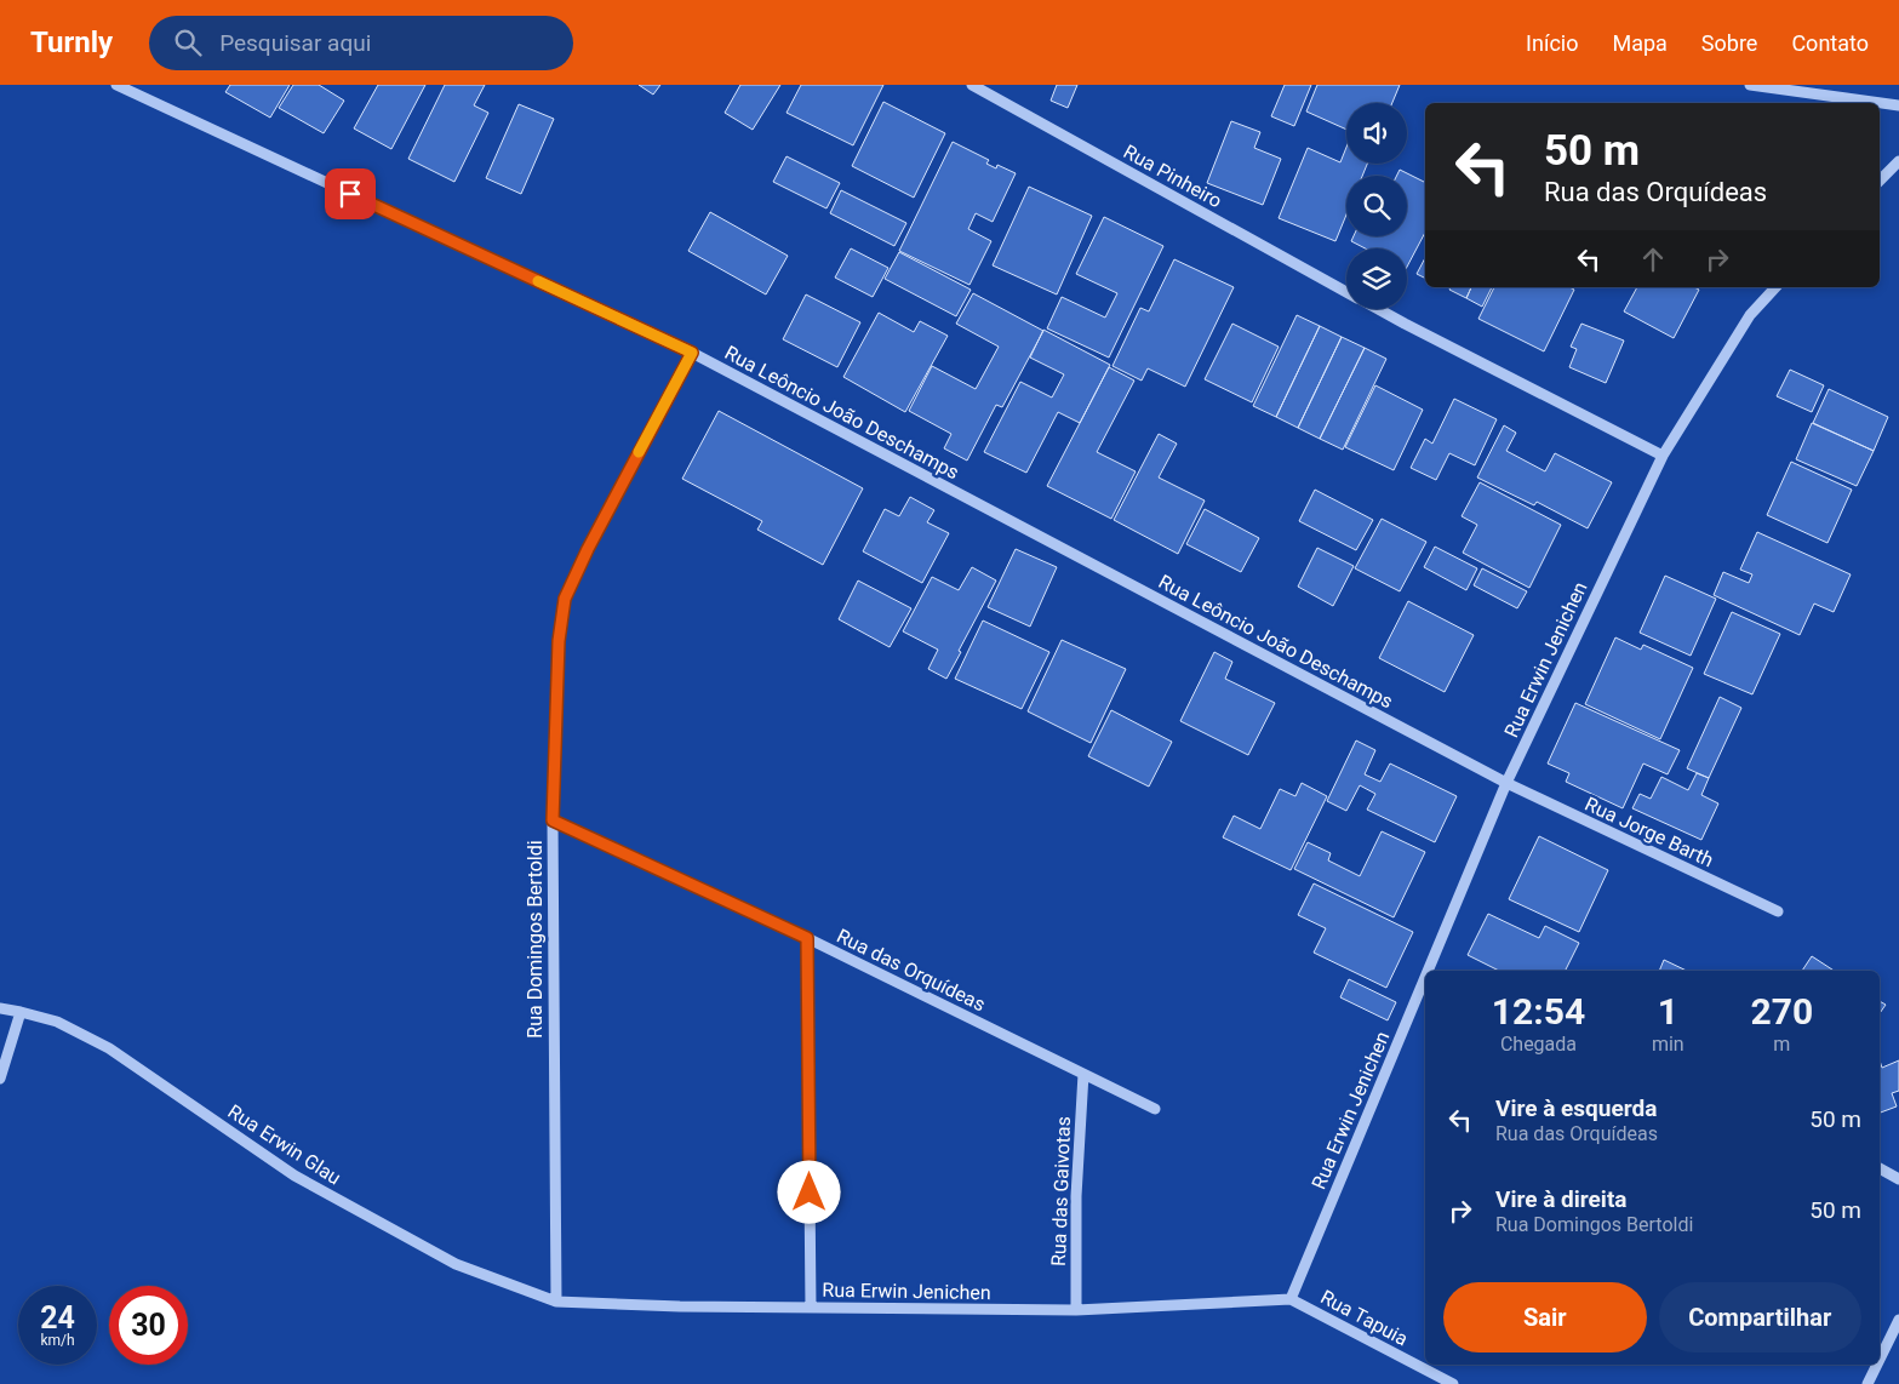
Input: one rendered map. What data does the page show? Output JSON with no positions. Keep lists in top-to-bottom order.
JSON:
{
  "streets": {
    "street": [
      "Rua Pinheiro",
      "Rua Leôncio João Deschamps",
      "Rua Erwin Jenichen",
      "Rua Jorge Barth",
      "Rua Domingos Bertoldi",
      "Rua das Orquídeas",
      "Rua Erwin Glau",
      "Rua das Gaivotas",
      "Rua Tapuia"
    ]
  },
  "crossings": [
    ["Rua Pinheiro", "Rua Erwin Jenichen"],
    ["Rua Leôncio João Deschamps", "Rua Erwin Jenichen"],
    ["Rua Leôncio João Deschamps", "Rua Jorge Barth"],
    ["Rua Leôncio João Deschamps", "Rua Domingos Bertoldi"],
    ["Rua Erwin Jenichen", "Rua Jorge Barth"],
    ["Rua Erwin Jenichen", "Rua Domingos Bertoldi"],
    ["Rua Erwin Jenichen", "Rua Erwin Glau"],
    ["Rua Erwin Jenichen", "Rua das Gaivotas"],
    ["Rua Erwin Jenichen", "Rua Tapuia"],
    ["Rua Domingos Bertoldi", "Rua das Orquídeas"],
    ["Rua Domingos Bertoldi", "Rua Erwin Glau"],
    ["Rua das Orquídeas", "Rua das Gaivotas"]
  ],
  "page": {
    "header": "Turnly",
    "search": "Pesquisar aqui",
    "nav": [
      "Início",
      "Mapa",
      "Sobre",
      "Contato"
    ],
    "turn": ["50 m", "Rua das Orquídeas"],
    "eta": [
      "12:54",
      "Chegada",
      "1",
      "min",
      "270",
      "m"
    ],
    "list": [
      {
        "name": "Vire à esquerda",
        "note": "Rua das Orquídeas",
        "value": "50 m"
      },
      {
        "name": "Vire à direita",
        "note": "Rua Domingos Bertoldi",
        "value": "50 m"
      }
    ],
    "buttons": ["Sair", "Compartilhar"],
    "speed": "24 km/h",
    "limit": "30"
  }
}
